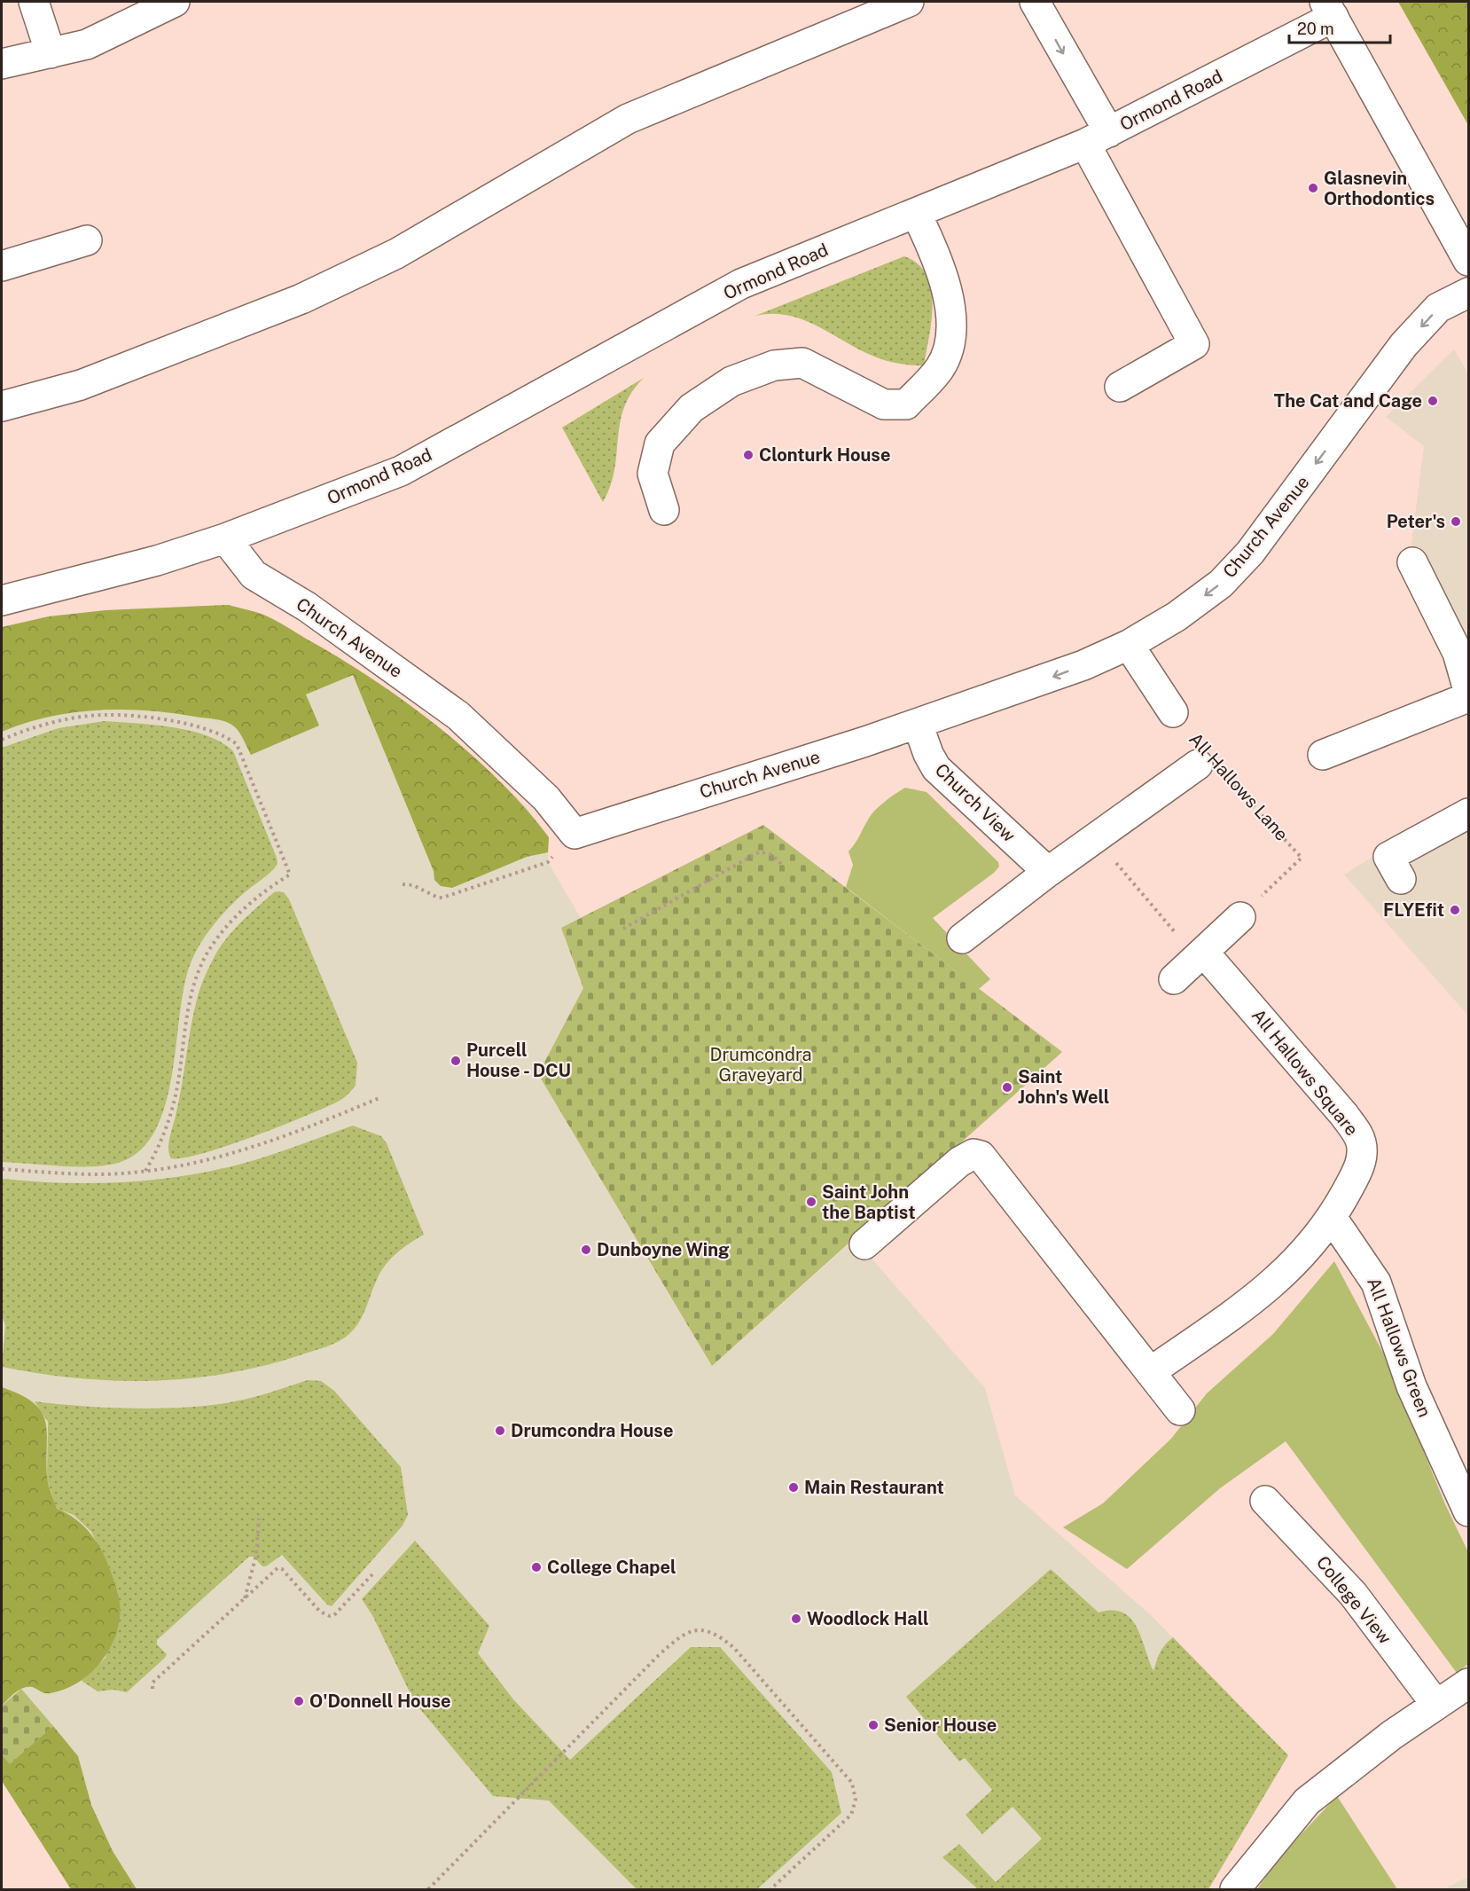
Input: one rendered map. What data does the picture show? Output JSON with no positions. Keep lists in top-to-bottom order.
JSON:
{
  "streets": {
    "street": [
      "Ormond Road",
      "Church Avenue",
      "Church View",
      "All Hallows Square",
      "All Hallows Green",
      "College View"
    ],
    "path": ["All Hallows Lane"]
  },
  "crossings": [
    ["Ormond Road", "Church Avenue"],
    ["Church Avenue", "Church View"],
    ["All Hallows Square", "All Hallows Green"]
  ],
  "parks": ["Drumcondra Graveyard"],
  "places": [
    "Glasnevin Orthodontics",
    "The Cat and Cage",
    "Clonturk House",
    "Peter's",
    "FLYEfit",
    "Purcell House - DCU",
    "Saint John's Well",
    "Saint John the Baptist",
    "Dunboyne Wing",
    "Drumcondra House",
    "Main Restaurant",
    "College Chapel",
    "Woodlock Hall",
    "O'Donnell House",
    "Senior House"
  ],
  "scale_bar": "20 m"
}
